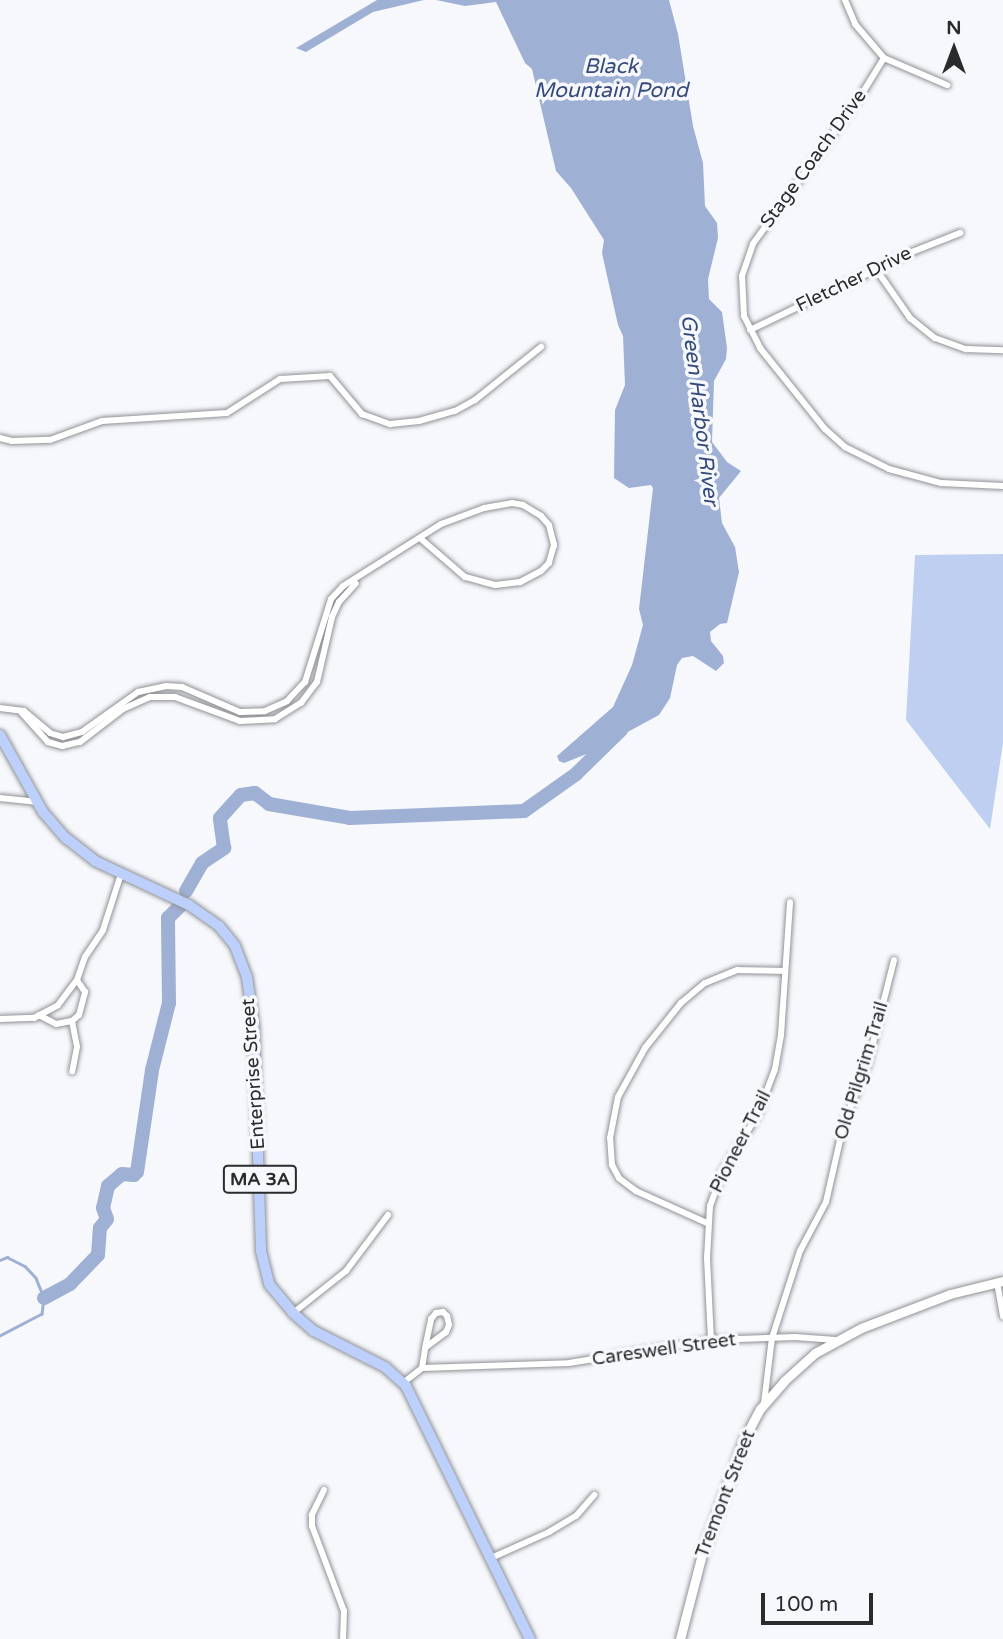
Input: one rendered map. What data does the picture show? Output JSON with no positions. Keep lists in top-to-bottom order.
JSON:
{
  "streets": {
    "main road": [
      "Enterprise Street",
      "MA 3A",
      "Careswell Street",
      "Tremont Street"
    ],
    "street": [
      "Stage Coach Drive",
      "Fletcher Drive",
      "Old Pilgrim Trail",
      "Pioneer Trail"
    ]
  },
  "crossings": [
    ["Stage Coach Drive", "Fletcher Drive"],
    ["Old Pilgrim Trail", "Careswell Street"],
    ["Old Pilgrim Trail", "Tremont Street"],
    ["Pioneer Trail", "Careswell Street"],
    ["Careswell Street", "Tremont Street"]
  ],
  "water": ["Black Mountain Pond", "Green Harbor River"],
  "scale_bar": "100 m",
  "north": "top"
}
